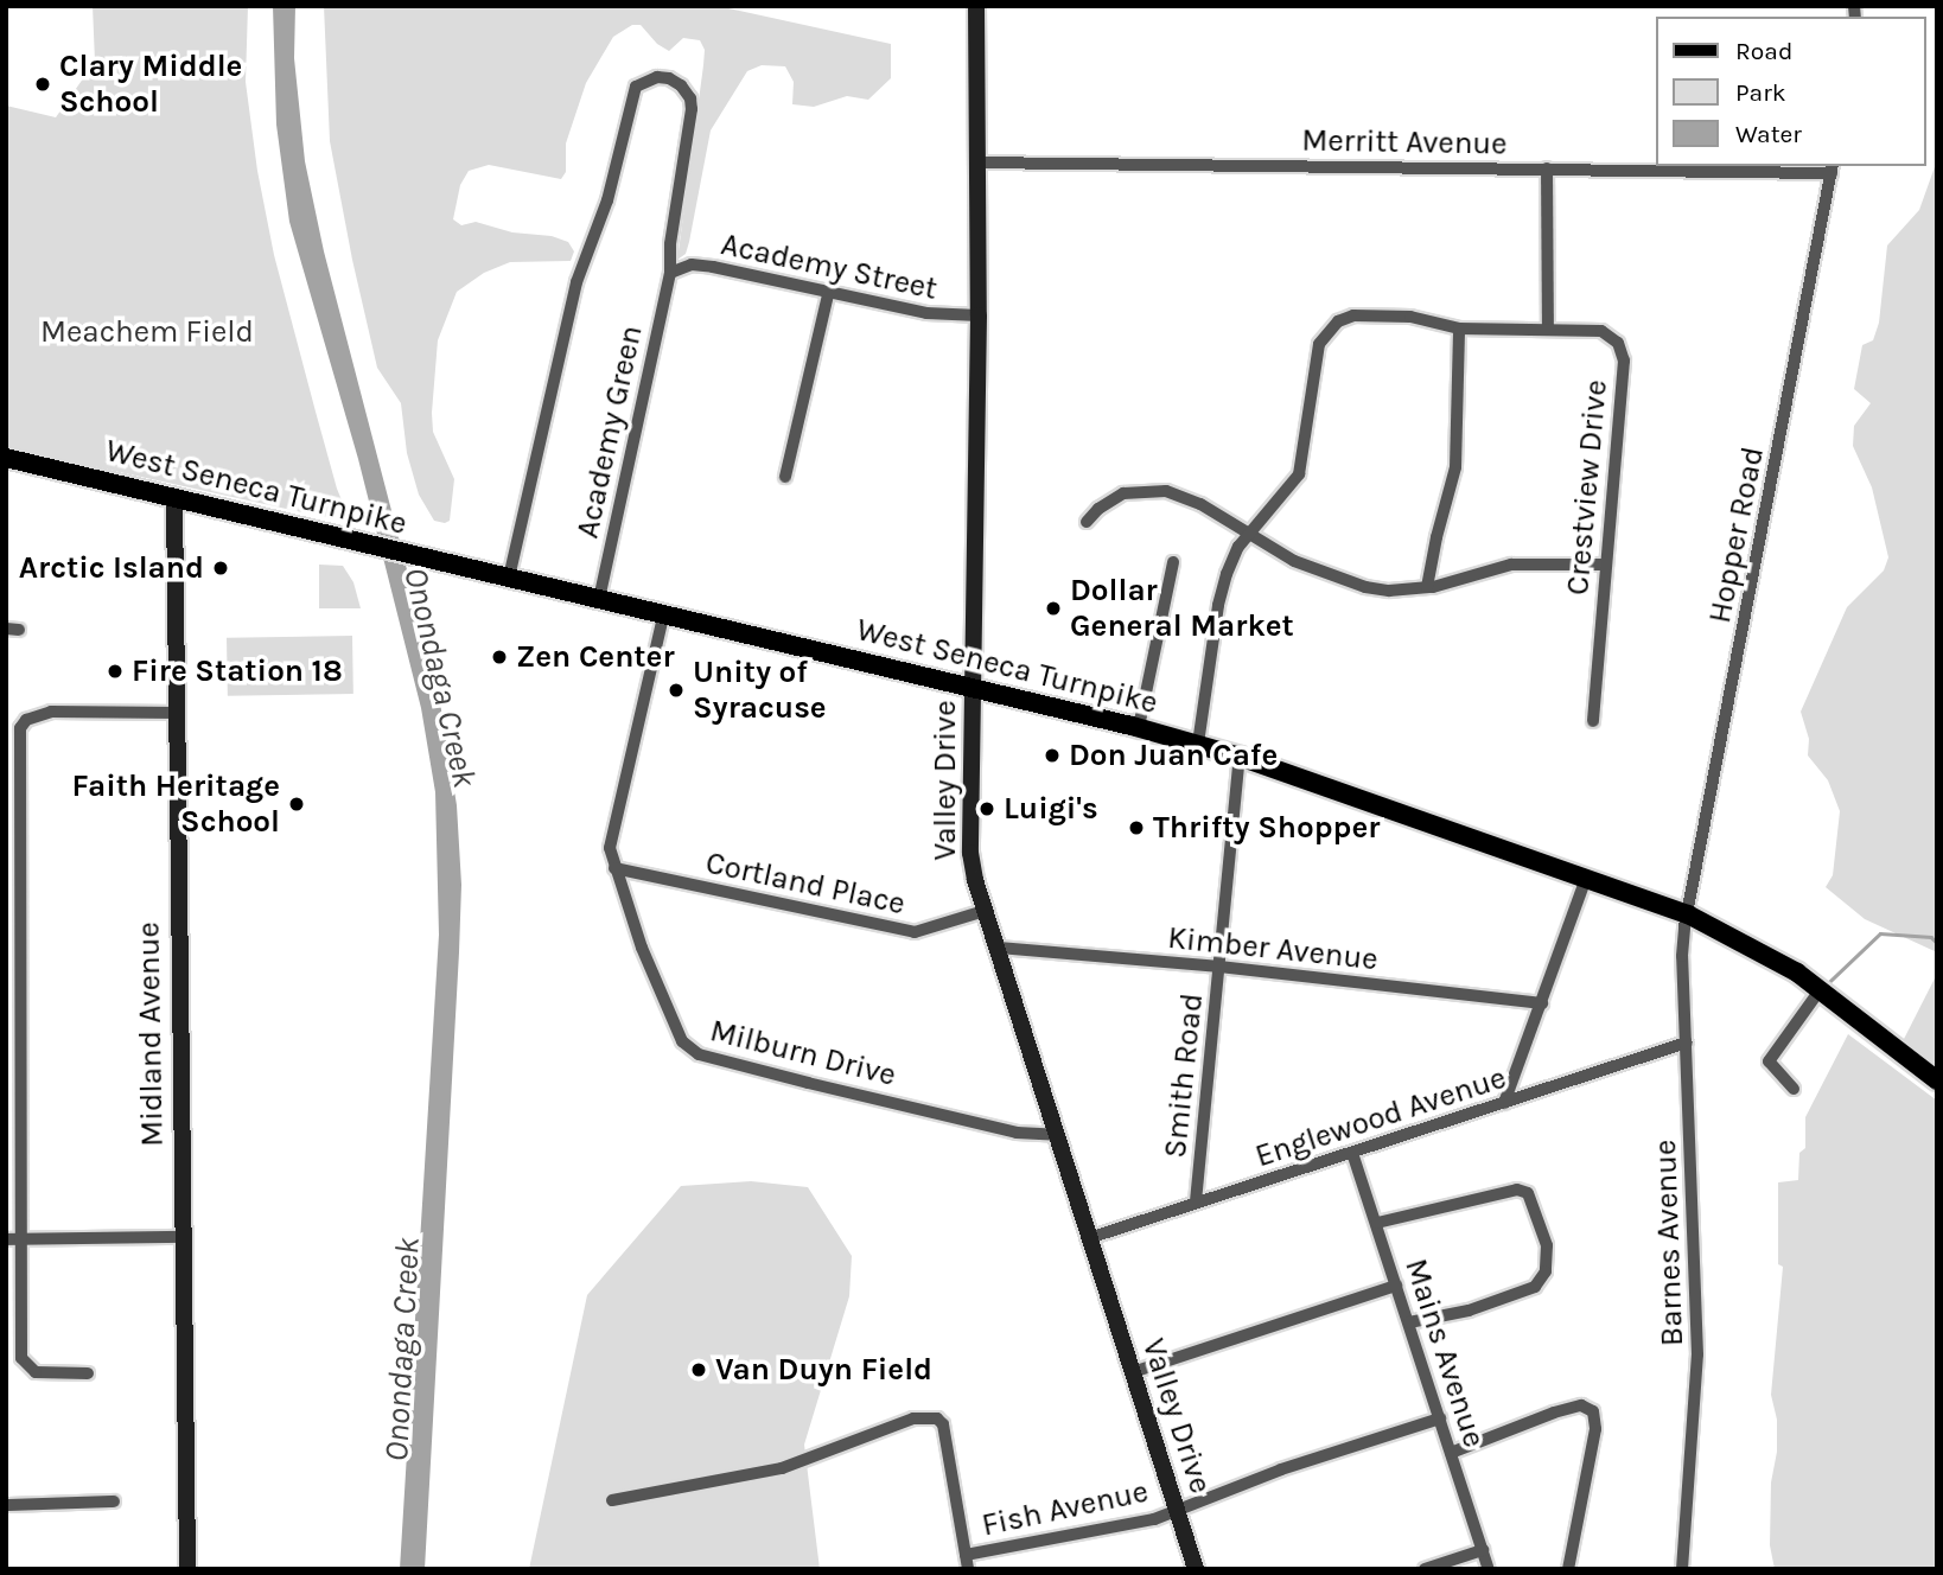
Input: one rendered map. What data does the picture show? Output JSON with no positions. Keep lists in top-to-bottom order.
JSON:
{
  "streets": {
    "main road": ["West Seneca Turnpike", "Valley Drive", "Midland Avenue"],
    "street": [
      "Merritt Avenue",
      "Academy Street",
      "Academy Green",
      "Crestview Drive",
      "Hopper Road",
      "Cortland Place",
      "Kimber Avenue",
      "Milburn Drive",
      "Smith Road",
      "Englewood Avenue",
      "Barnes Avenue",
      "Mains Avenue",
      "Fish Avenue"
    ]
  },
  "crossings": [
    ["Merritt Avenue", "Hopper Road"],
    ["Merritt Avenue", "Valley Drive"],
    ["Academy Street", "Academy Green"],
    ["Academy Street", "Valley Drive"],
    ["Academy Green", "West Seneca Turnpike"],
    ["West Seneca Turnpike", "Hopper Road"],
    ["West Seneca Turnpike", "Valley Drive"],
    ["West Seneca Turnpike", "Midland Avenue"],
    ["West Seneca Turnpike", "Milburn Drive"],
    ["West Seneca Turnpike", "Smith Road"],
    ["West Seneca Turnpike", "Barnes Avenue"],
    ["Hopper Road", "Barnes Avenue"],
    ["Valley Drive", "Cortland Place"],
    ["Valley Drive", "Kimber Avenue"],
    ["Valley Drive", "Milburn Drive"],
    ["Valley Drive", "Englewood Avenue"],
    ["Valley Drive", "Fish Avenue"],
    ["Cortland Place", "Milburn Drive"],
    ["Kimber Avenue", "Smith Road"],
    ["Smith Road", "Englewood Avenue"],
    ["Englewood Avenue", "Barnes Avenue"],
    ["Englewood Avenue", "Mains Avenue"],
    ["Mains Avenue", "Fish Avenue"]
  ],
  "water": ["Onondaga Creek"],
  "parks": ["Meachem Field"],
  "places": [
    "Clary Middle School",
    "Arctic Island",
    "Dollar General Market",
    "Zen Center",
    "Fire Station 18",
    "Unity of Syracuse",
    "Don Juan Cafe",
    "Faith Heritage School",
    "Luigi's",
    "Thrifty Shopper",
    "Van Duyn Field"
  ],
  "legend": ["Road", "Park", "Water"]
}
